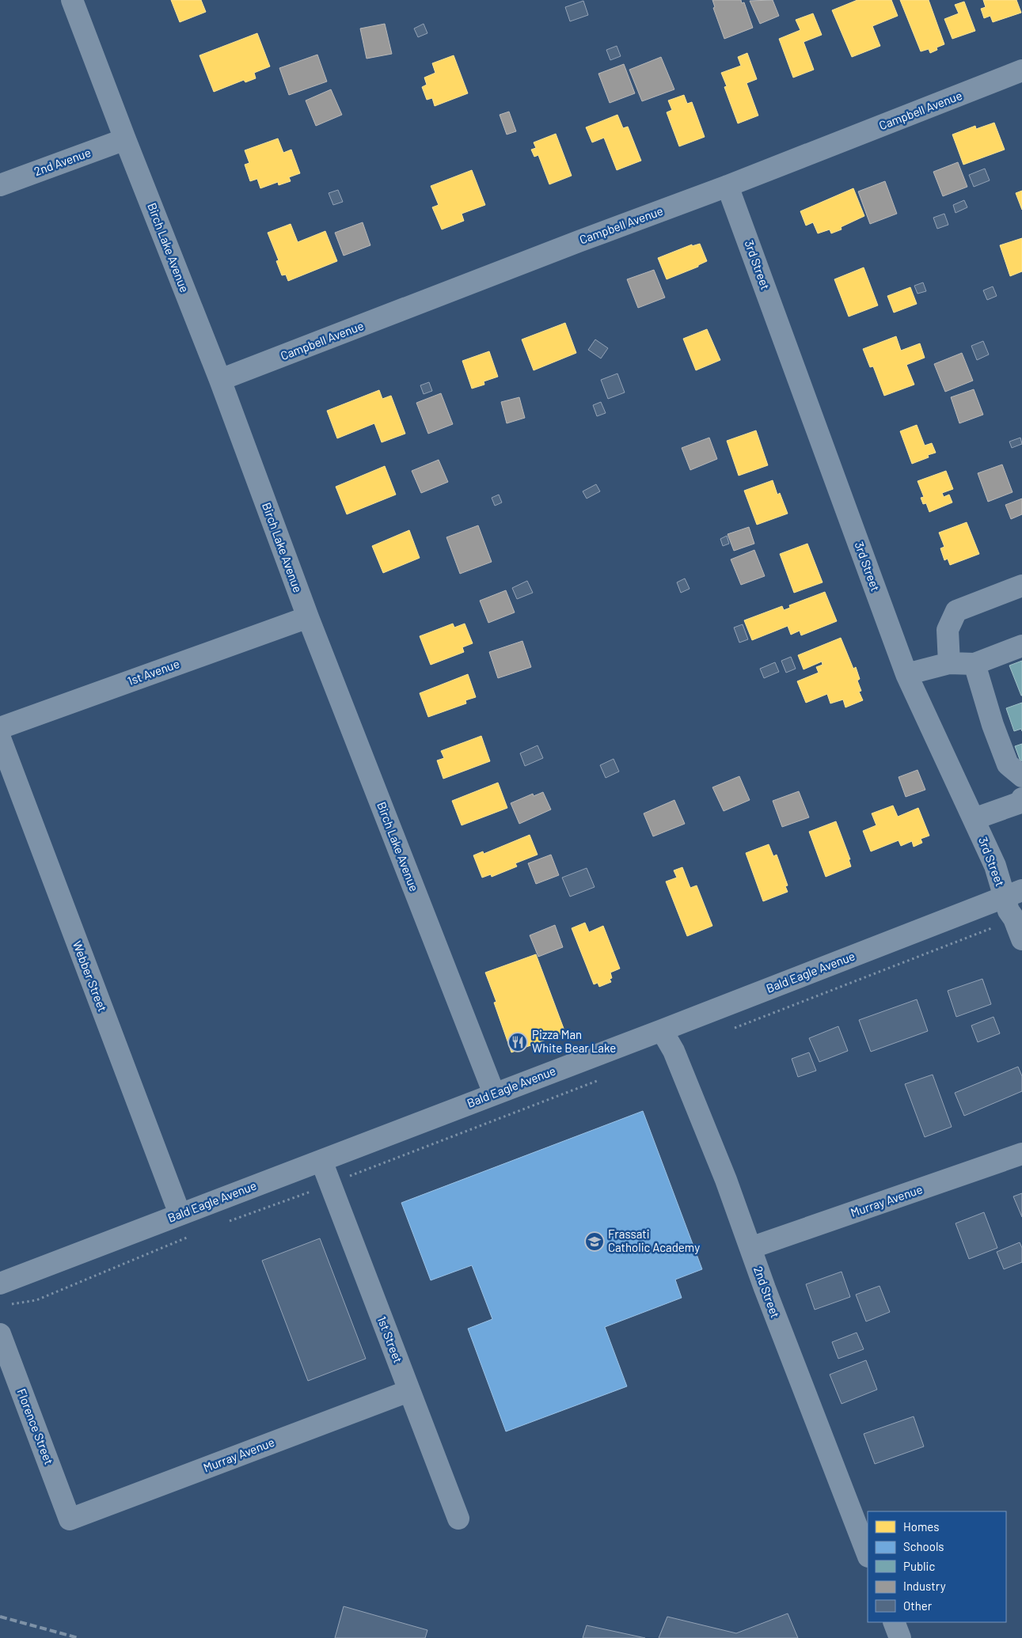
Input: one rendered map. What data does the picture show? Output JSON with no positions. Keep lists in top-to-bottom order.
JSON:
{
  "streets": {
    "street": [
      "Campbell Avenue",
      "2nd Avenue",
      "Birch Lake Avenue",
      "3rd Street",
      "1st Avenue",
      "Bald Eagle Avenue",
      "Webber Street",
      "Murray Avenue",
      "2nd Street",
      "1st Street",
      "Florence Street"
    ]
  },
  "crossings": [
    ["Campbell Avenue", "Birch Lake Avenue"],
    ["Campbell Avenue", "3rd Street"],
    ["2nd Avenue", "Birch Lake Avenue"],
    ["Birch Lake Avenue", "1st Avenue"],
    ["Birch Lake Avenue", "Bald Eagle Avenue"],
    ["3rd Street", "Bald Eagle Avenue"],
    ["Bald Eagle Avenue", "Webber Street"],
    ["Bald Eagle Avenue", "2nd Street"],
    ["Bald Eagle Avenue", "1st Street"],
    ["Murray Avenue", "2nd Street"],
    ["Murray Avenue", "1st Street"],
    ["Murray Avenue", "Florence Street"]
  ],
  "places": {
    "restaurant": ["Pizza Man White Bear Lake"],
    "school or university": ["Frassati Catholic Academy"]
  },
  "legend": [
    "Homes",
    "Schools",
    "Public",
    "Industry",
    "Other"
  ]
}
